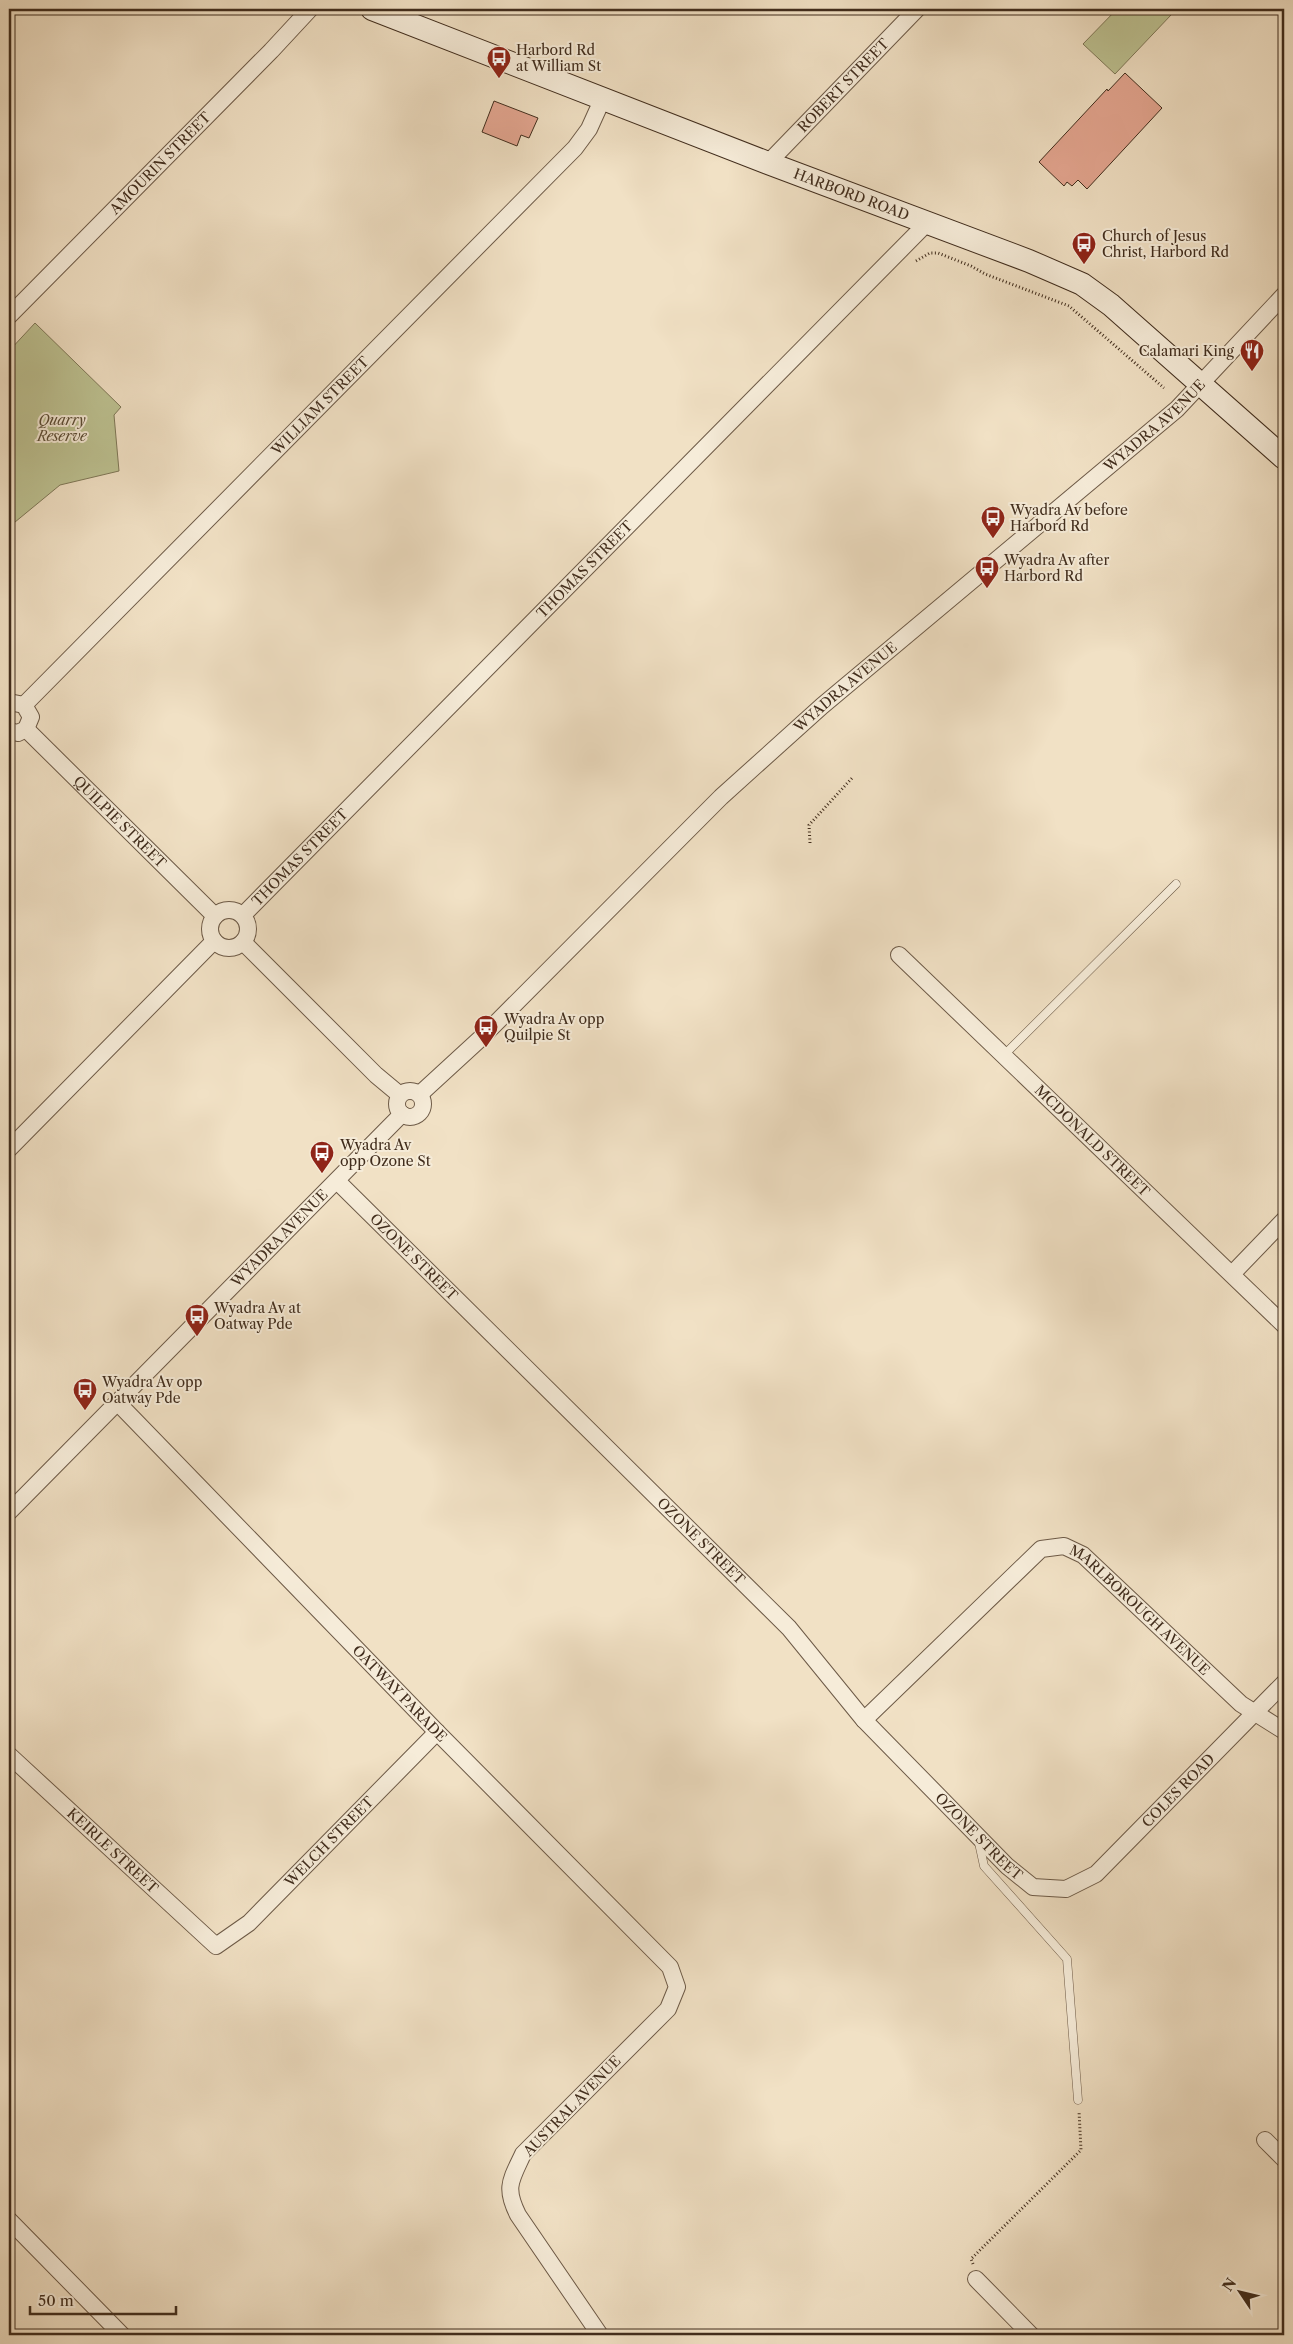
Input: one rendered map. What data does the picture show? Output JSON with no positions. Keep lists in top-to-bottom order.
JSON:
{
  "streets": {
    "main road": ["HARBORD ROAD"],
    "street": [
      "ROBERT STREET",
      "AMOURIN STREET",
      "WILLIAM STREET",
      "WYADRA AVENUE",
      "THOMAS STREET",
      "QUILPIE STREET",
      "MCDONALD STREET",
      "OZONE STREET",
      "MARLBOROUGH AVENUE",
      "OATWAY PARADE",
      "COLES ROAD",
      "WELCH STREET",
      "KEIRLE STREET",
      "AUSTRAL AVENUE"
    ]
  },
  "crossings": [
    ["ROBERT STREET", "HARBORD ROAD"],
    ["HARBORD ROAD", "WILLIAM STREET"],
    ["HARBORD ROAD", "WYADRA AVENUE"],
    ["HARBORD ROAD", "THOMAS STREET"],
    ["WYADRA AVENUE", "OZONE STREET"],
    ["WYADRA AVENUE", "OATWAY PARADE"],
    ["THOMAS STREET", "QUILPIE STREET"],
    ["OZONE STREET", "MARLBOROUGH AVENUE"],
    ["OZONE STREET", "COLES ROAD"],
    ["MARLBOROUGH AVENUE", "COLES ROAD"],
    ["OATWAY PARADE", "WELCH STREET"],
    ["OATWAY PARADE", "AUSTRAL AVENUE"],
    ["WELCH STREET", "KEIRLE STREET"]
  ],
  "parks": ["Quarry Reserve"],
  "places": {
    "bus stop": [
      "Harbord Rd at William St",
      "Church of Jesus Christ, Harbord Rd",
      "Wyadra Av before Harbord Rd",
      "Wyadra Av after Harbord Rd",
      "Wyadra Av opp Quilpie St",
      "Wyadra Av opp Ozone St",
      "Wyadra Av at Oatway Pde",
      "Wyadra Av opp Oatway Pde"
    ],
    "restaurant": ["Calamari King"]
  },
  "scale_bar": "50 m",
  "north": "top left"
}
